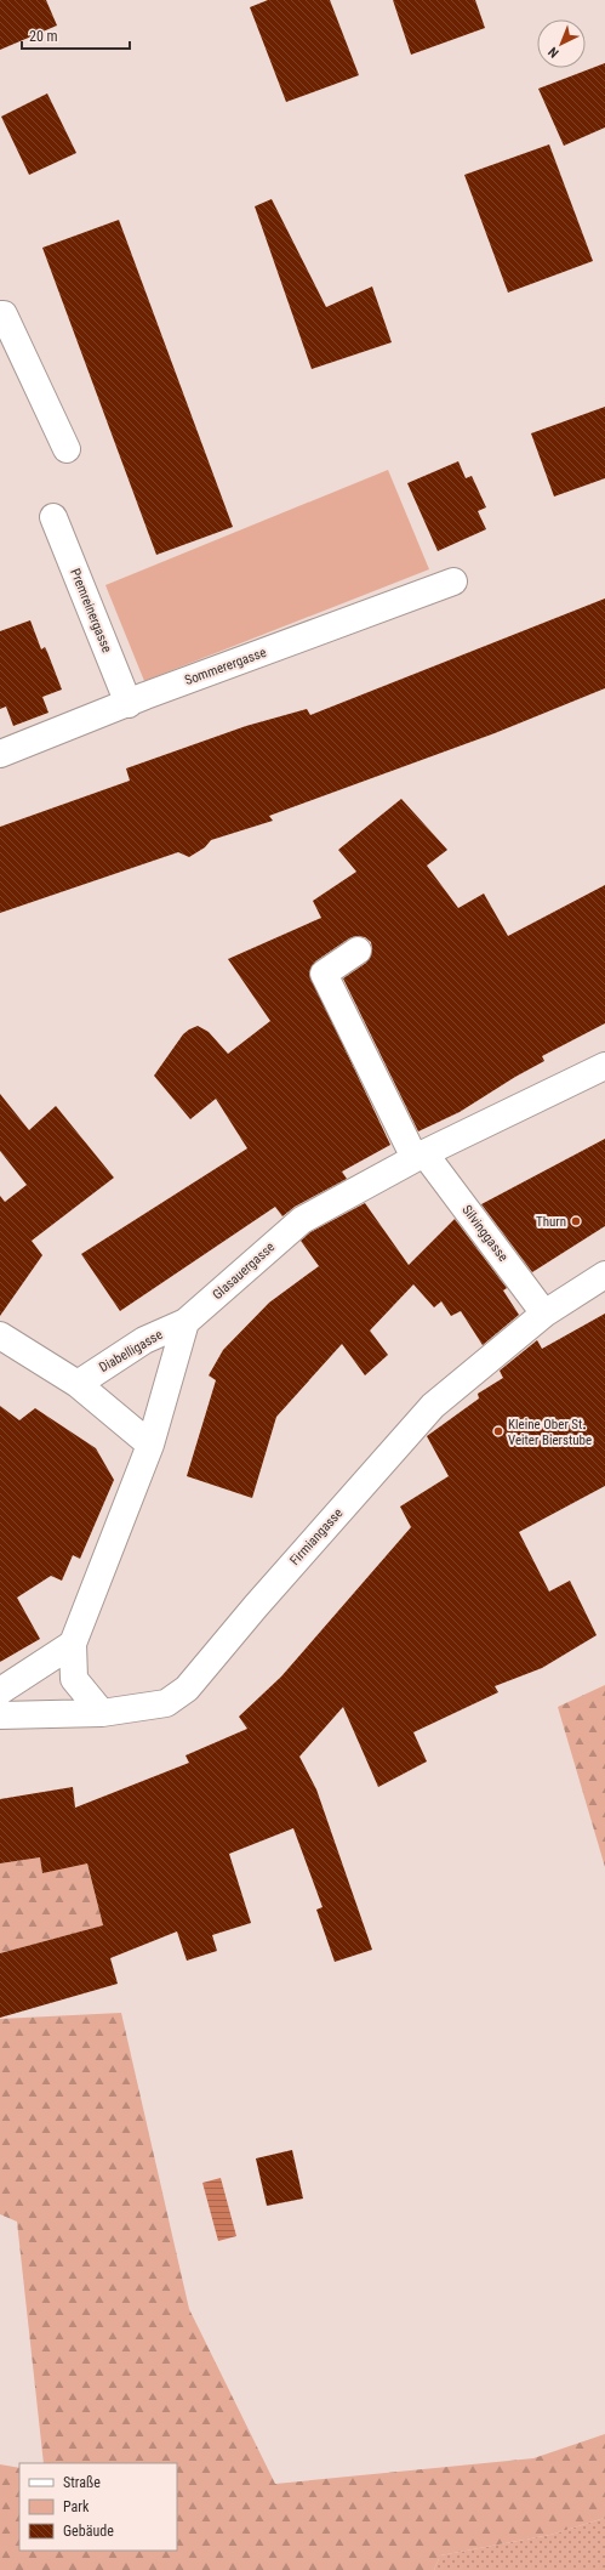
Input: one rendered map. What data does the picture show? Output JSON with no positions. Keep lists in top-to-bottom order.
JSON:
{
  "streets": {
    "street": [
      "Premreinergasse",
      "Sommerergasse",
      "Silvinggasse",
      "Glasauergasse",
      "Diabelligasse",
      "Firmiangasse"
    ]
  },
  "crossings": [
    ["Premreinergasse", "Sommerergasse"],
    ["Silvinggasse", "Glasauergasse"],
    ["Silvinggasse", "Firmiangasse"],
    ["Glasauergasse", "Diabelligasse"]
  ],
  "places": ["Thurn", "Kleine Ober St. Veiter Bierstube"],
  "legend": ["Straße", "Park", "Gebäude"],
  "scale_bar": "20 m",
  "north": "bottom left"
}
